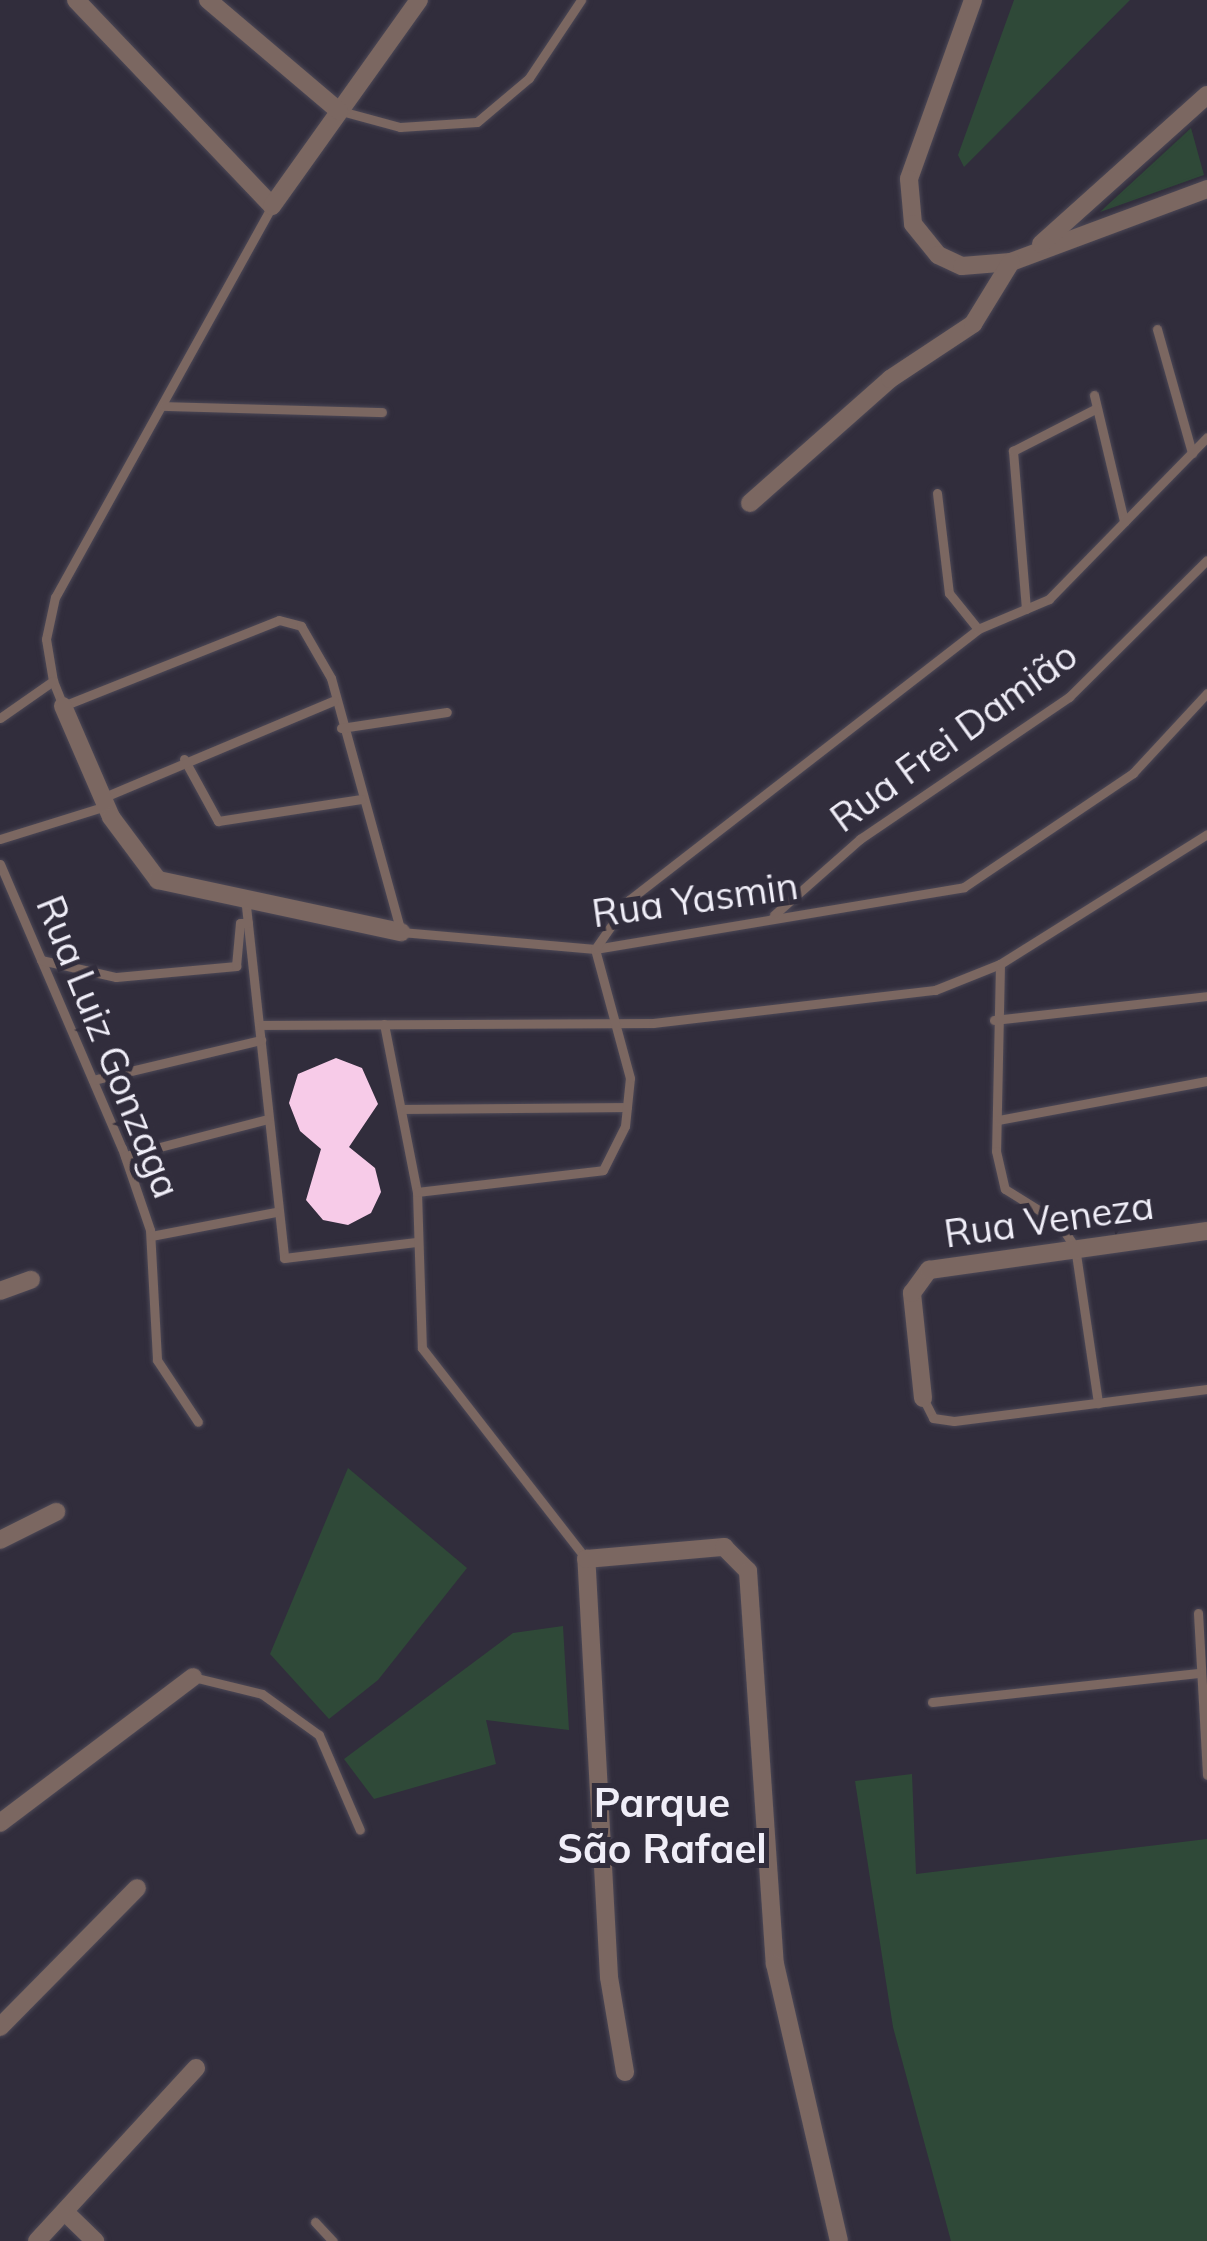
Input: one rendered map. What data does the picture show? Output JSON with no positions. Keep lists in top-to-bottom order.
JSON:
{
  "streets": {
    "street": ["Rua Veneza"],
    "lane": ["Rua Frei Damião", "Rua Yasmin", "Rua Luiz Gonzaga"]
  },
  "crossings": [
    ["Rua Frei Damião", "Rua Yasmin"]
  ],
  "districts": ["Parque São Rafael"]
}
